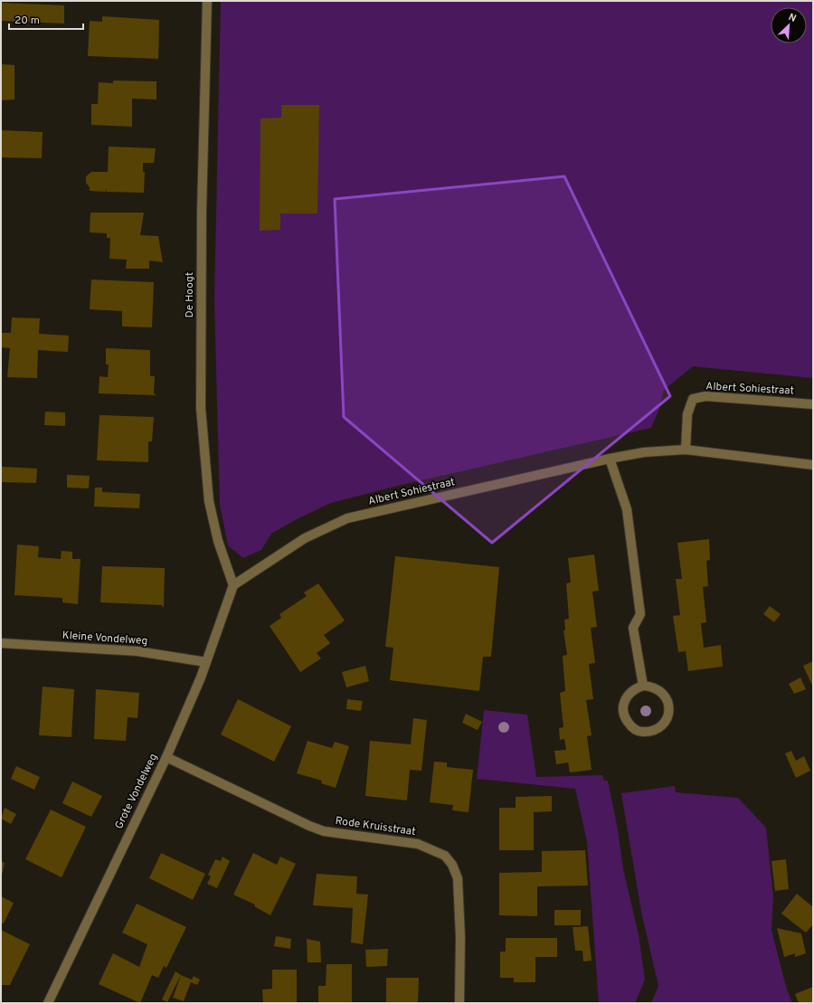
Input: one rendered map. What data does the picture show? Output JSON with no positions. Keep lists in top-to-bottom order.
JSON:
{
  "streets": {
    "street": [
      "De Hoogt",
      "Albert Sohiestraat",
      "Kleine Vondelweg",
      "Grote Vondelweg",
      "Rode Kruisstraat"
    ]
  },
  "crossings": [
    ["De Hoogt", "Albert Sohiestraat"],
    ["De Hoogt", "Grote Vondelweg"],
    ["Albert Sohiestraat", "Grote Vondelweg"],
    ["Kleine Vondelweg", "Grote Vondelweg"],
    ["Grote Vondelweg", "Rode Kruisstraat"]
  ],
  "scale_bar": "20 m",
  "north": "top right"
}
